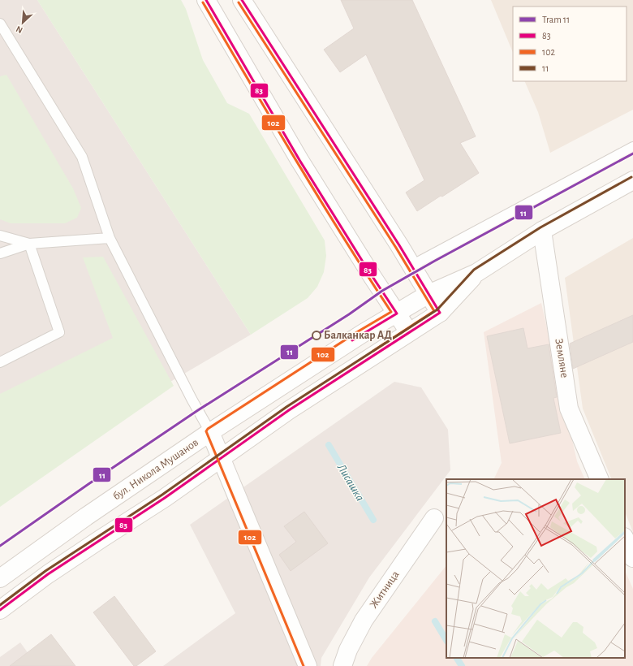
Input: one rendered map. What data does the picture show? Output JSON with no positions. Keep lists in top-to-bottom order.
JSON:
{
  "streets": {
    "street": ["Земляне", "бул. Никола Мушанов", "Житница"]
  },
  "water": ["Лисашка"],
  "places": ["Балканкар АД"],
  "lines": [
    "transit line 83",
    "transit line 102",
    "tram line 11",
    "transit line 11"
  ],
  "legend": [
    "Tram 11",
    "83",
    "102",
    "11"
  ],
  "north": "bottom left"
}
